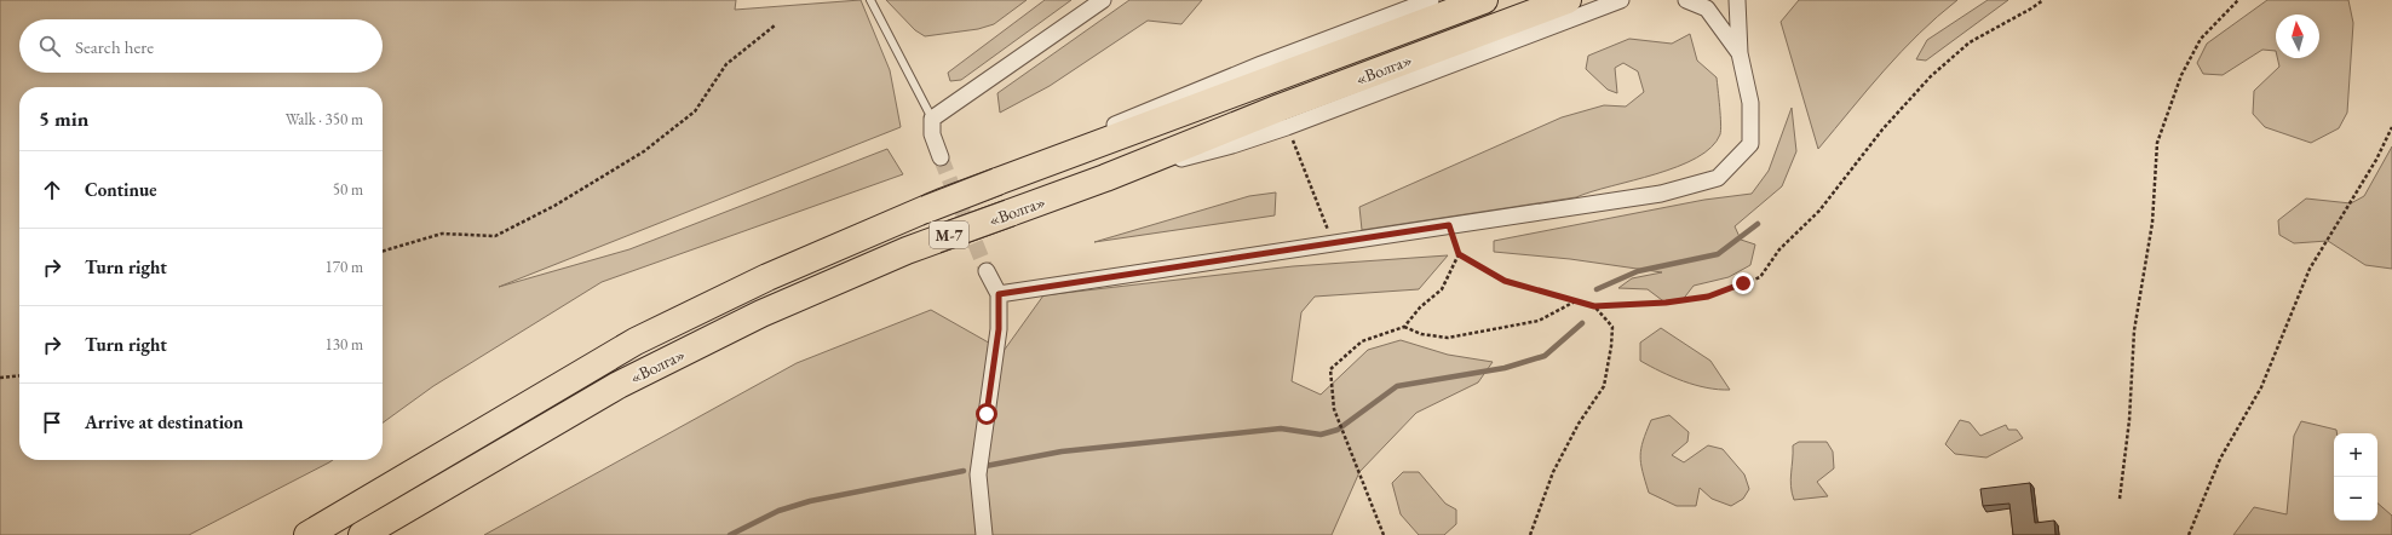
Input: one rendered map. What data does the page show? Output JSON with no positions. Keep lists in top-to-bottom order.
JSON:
{
  "streets": {
    "highway": ["«Волга»", "М-7"]
  },
  "north": "top",
  "page": {
    "search": "Search here",
    "heading": ["5 min", "Walk · 350 m"],
    "list": [
      ["Continue", "50 m"],
      ["Turn right", "170 m"],
      ["Turn right", "130 m"],
      "Arrive at destination"
    ],
    "map_buttons": ["+", "−"]
  }
}
